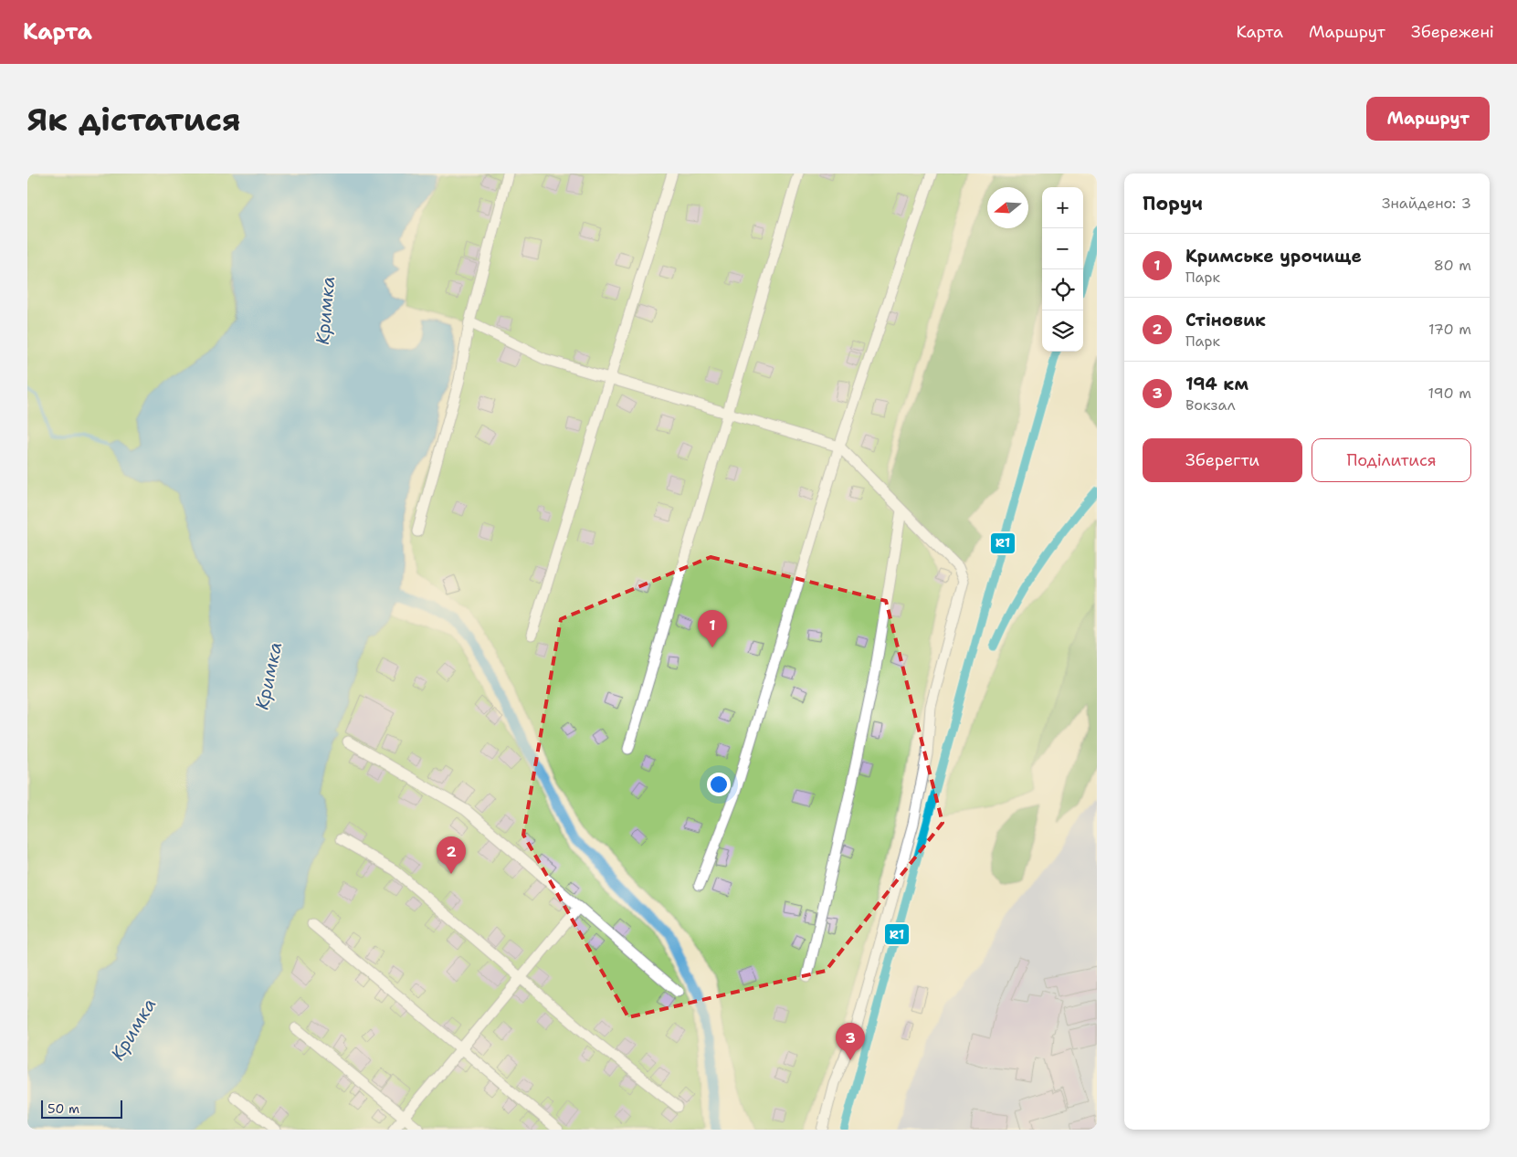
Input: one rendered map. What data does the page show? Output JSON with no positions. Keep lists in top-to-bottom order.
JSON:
{
  "water": ["Кримка"],
  "lines": ["transit line R1"],
  "scale_bar": "50 m",
  "north": "left",
  "page": {
    "header": "Карта",
    "nav": ["Карта", "Маршрут", "Збережені"],
    "buttons": [
      "Маршрут",
      ["Зберегти", "Поділитися"]
    ],
    "title": "Як дістатися",
    "heading": ["Поруч", "Знайдено: 3"],
    "map_buttons": ["+", "−"],
    "list": [
      {
        "mark": "1",
        "name": "Кримське урочище",
        "note": "Парк",
        "value": "80 m"
      },
      {
        "mark": "2",
        "name": "Стіновик",
        "note": "Парк",
        "value": "170 m"
      },
      {
        "mark": "3",
        "name": "194 км",
        "note": "Вокзал",
        "value": "190 m"
      }
    ],
    "pins": ["1", "2", "3"],
    "scale": "50 m"
  }
}
